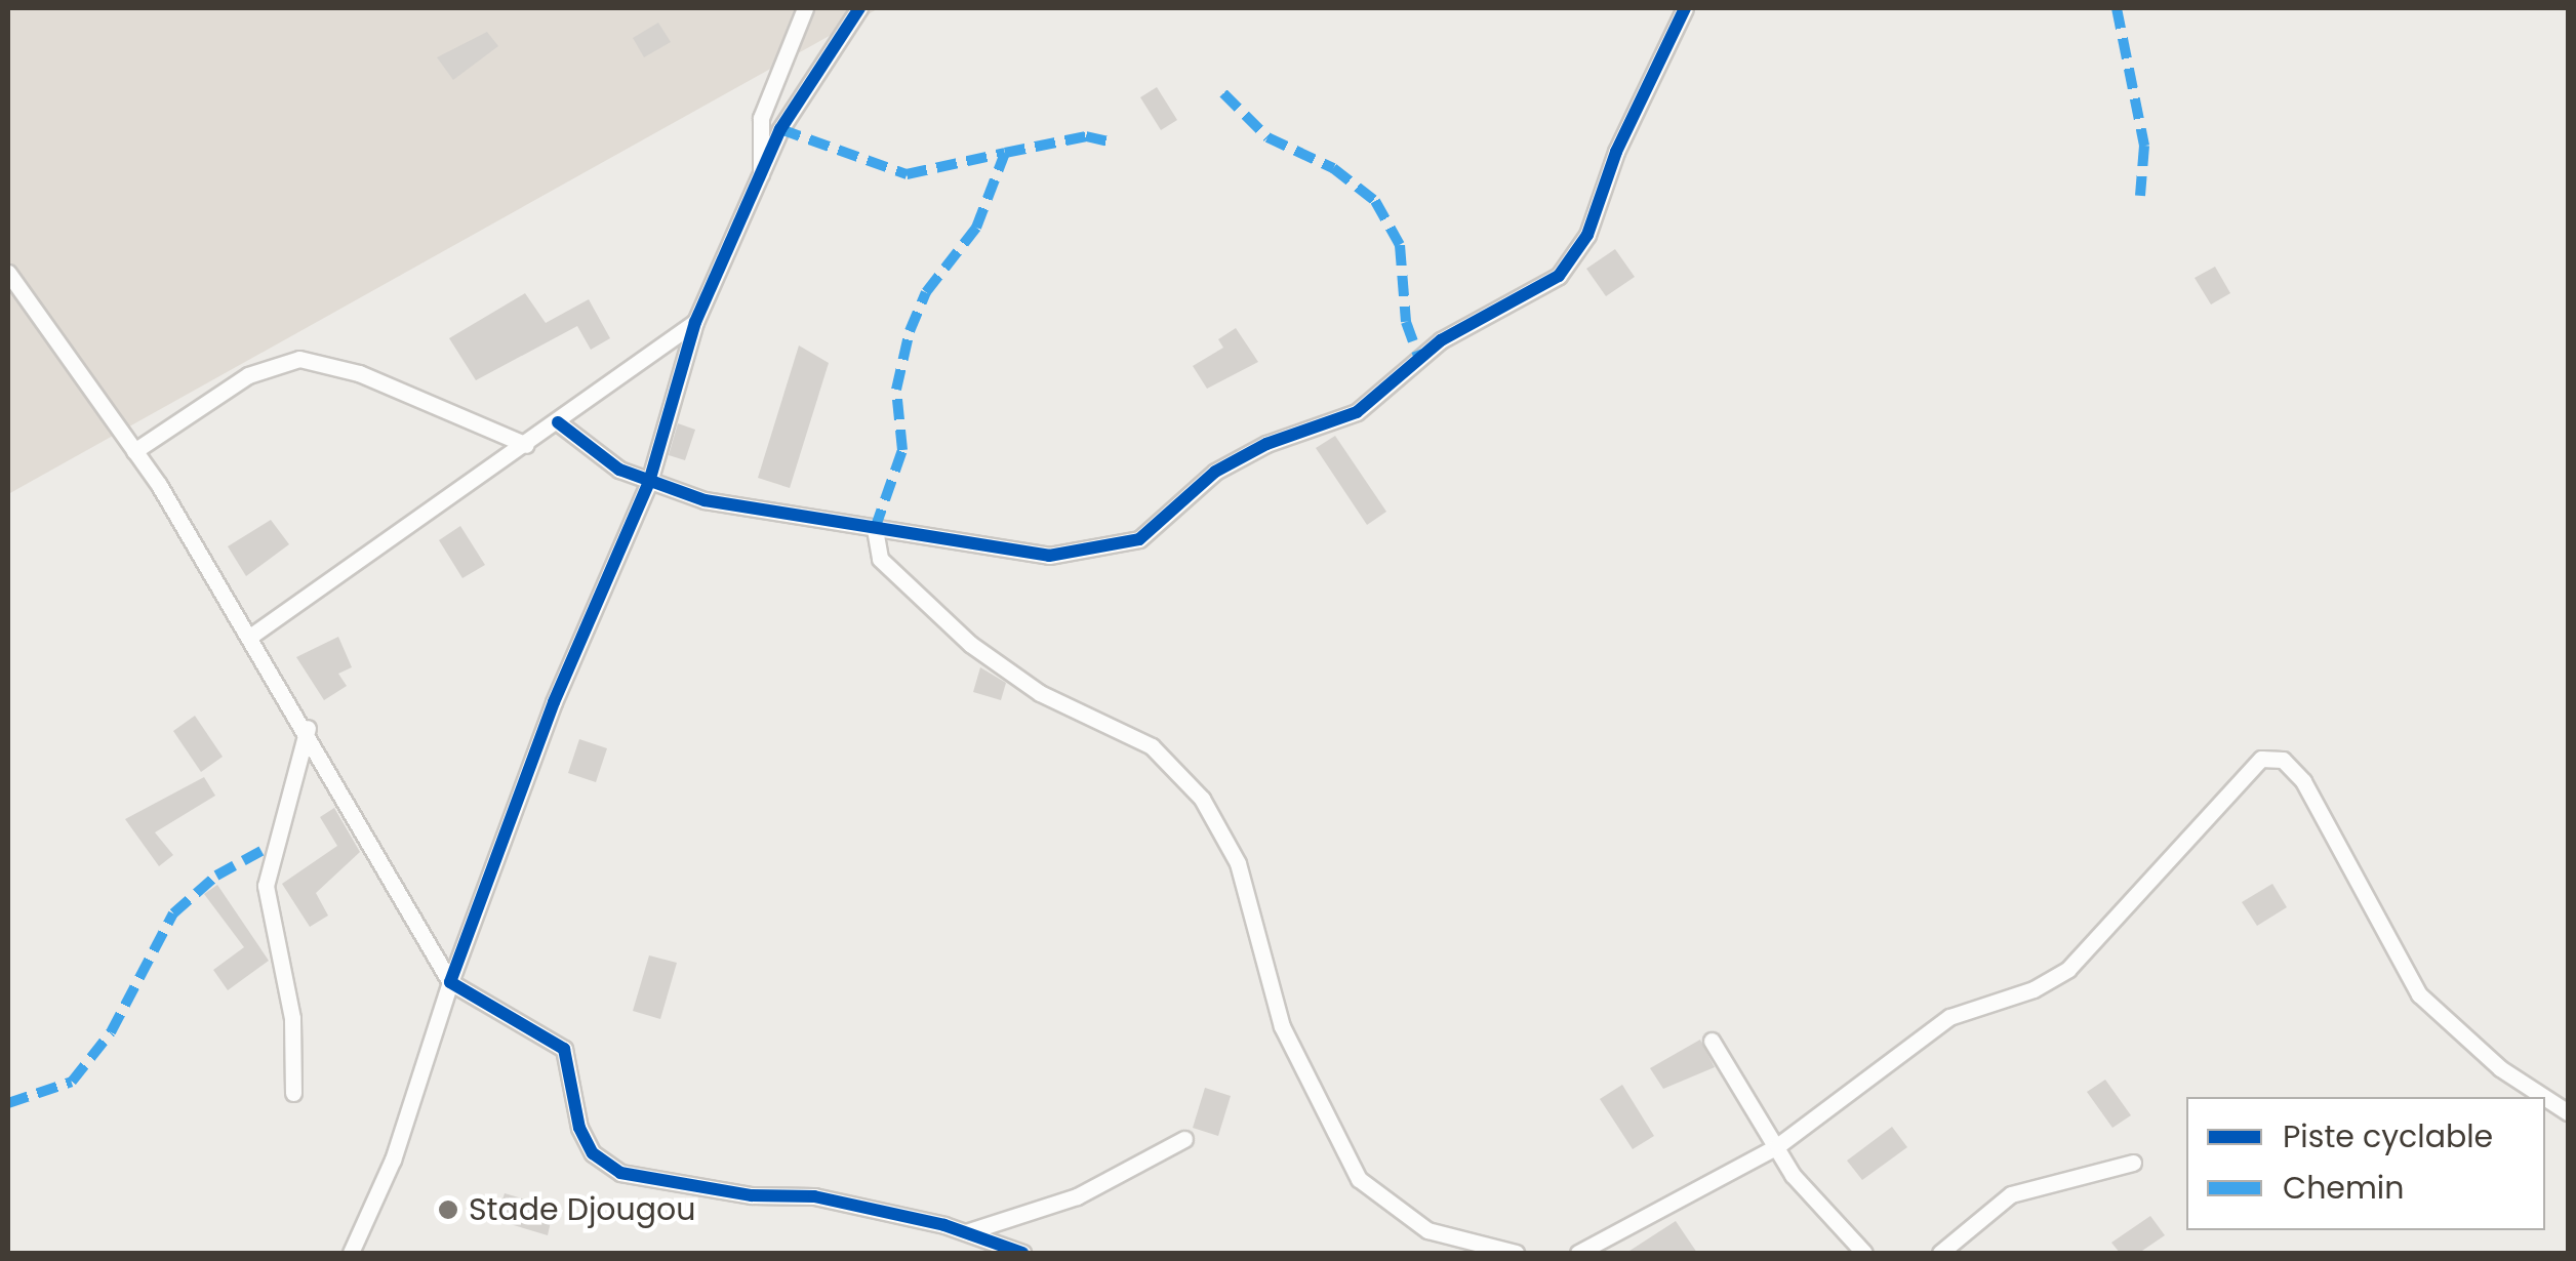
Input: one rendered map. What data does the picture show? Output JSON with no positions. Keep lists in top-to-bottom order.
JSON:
{
  "places": ["Stade Djougou"],
  "legend": ["Piste cyclable", "Chemin"]
}
